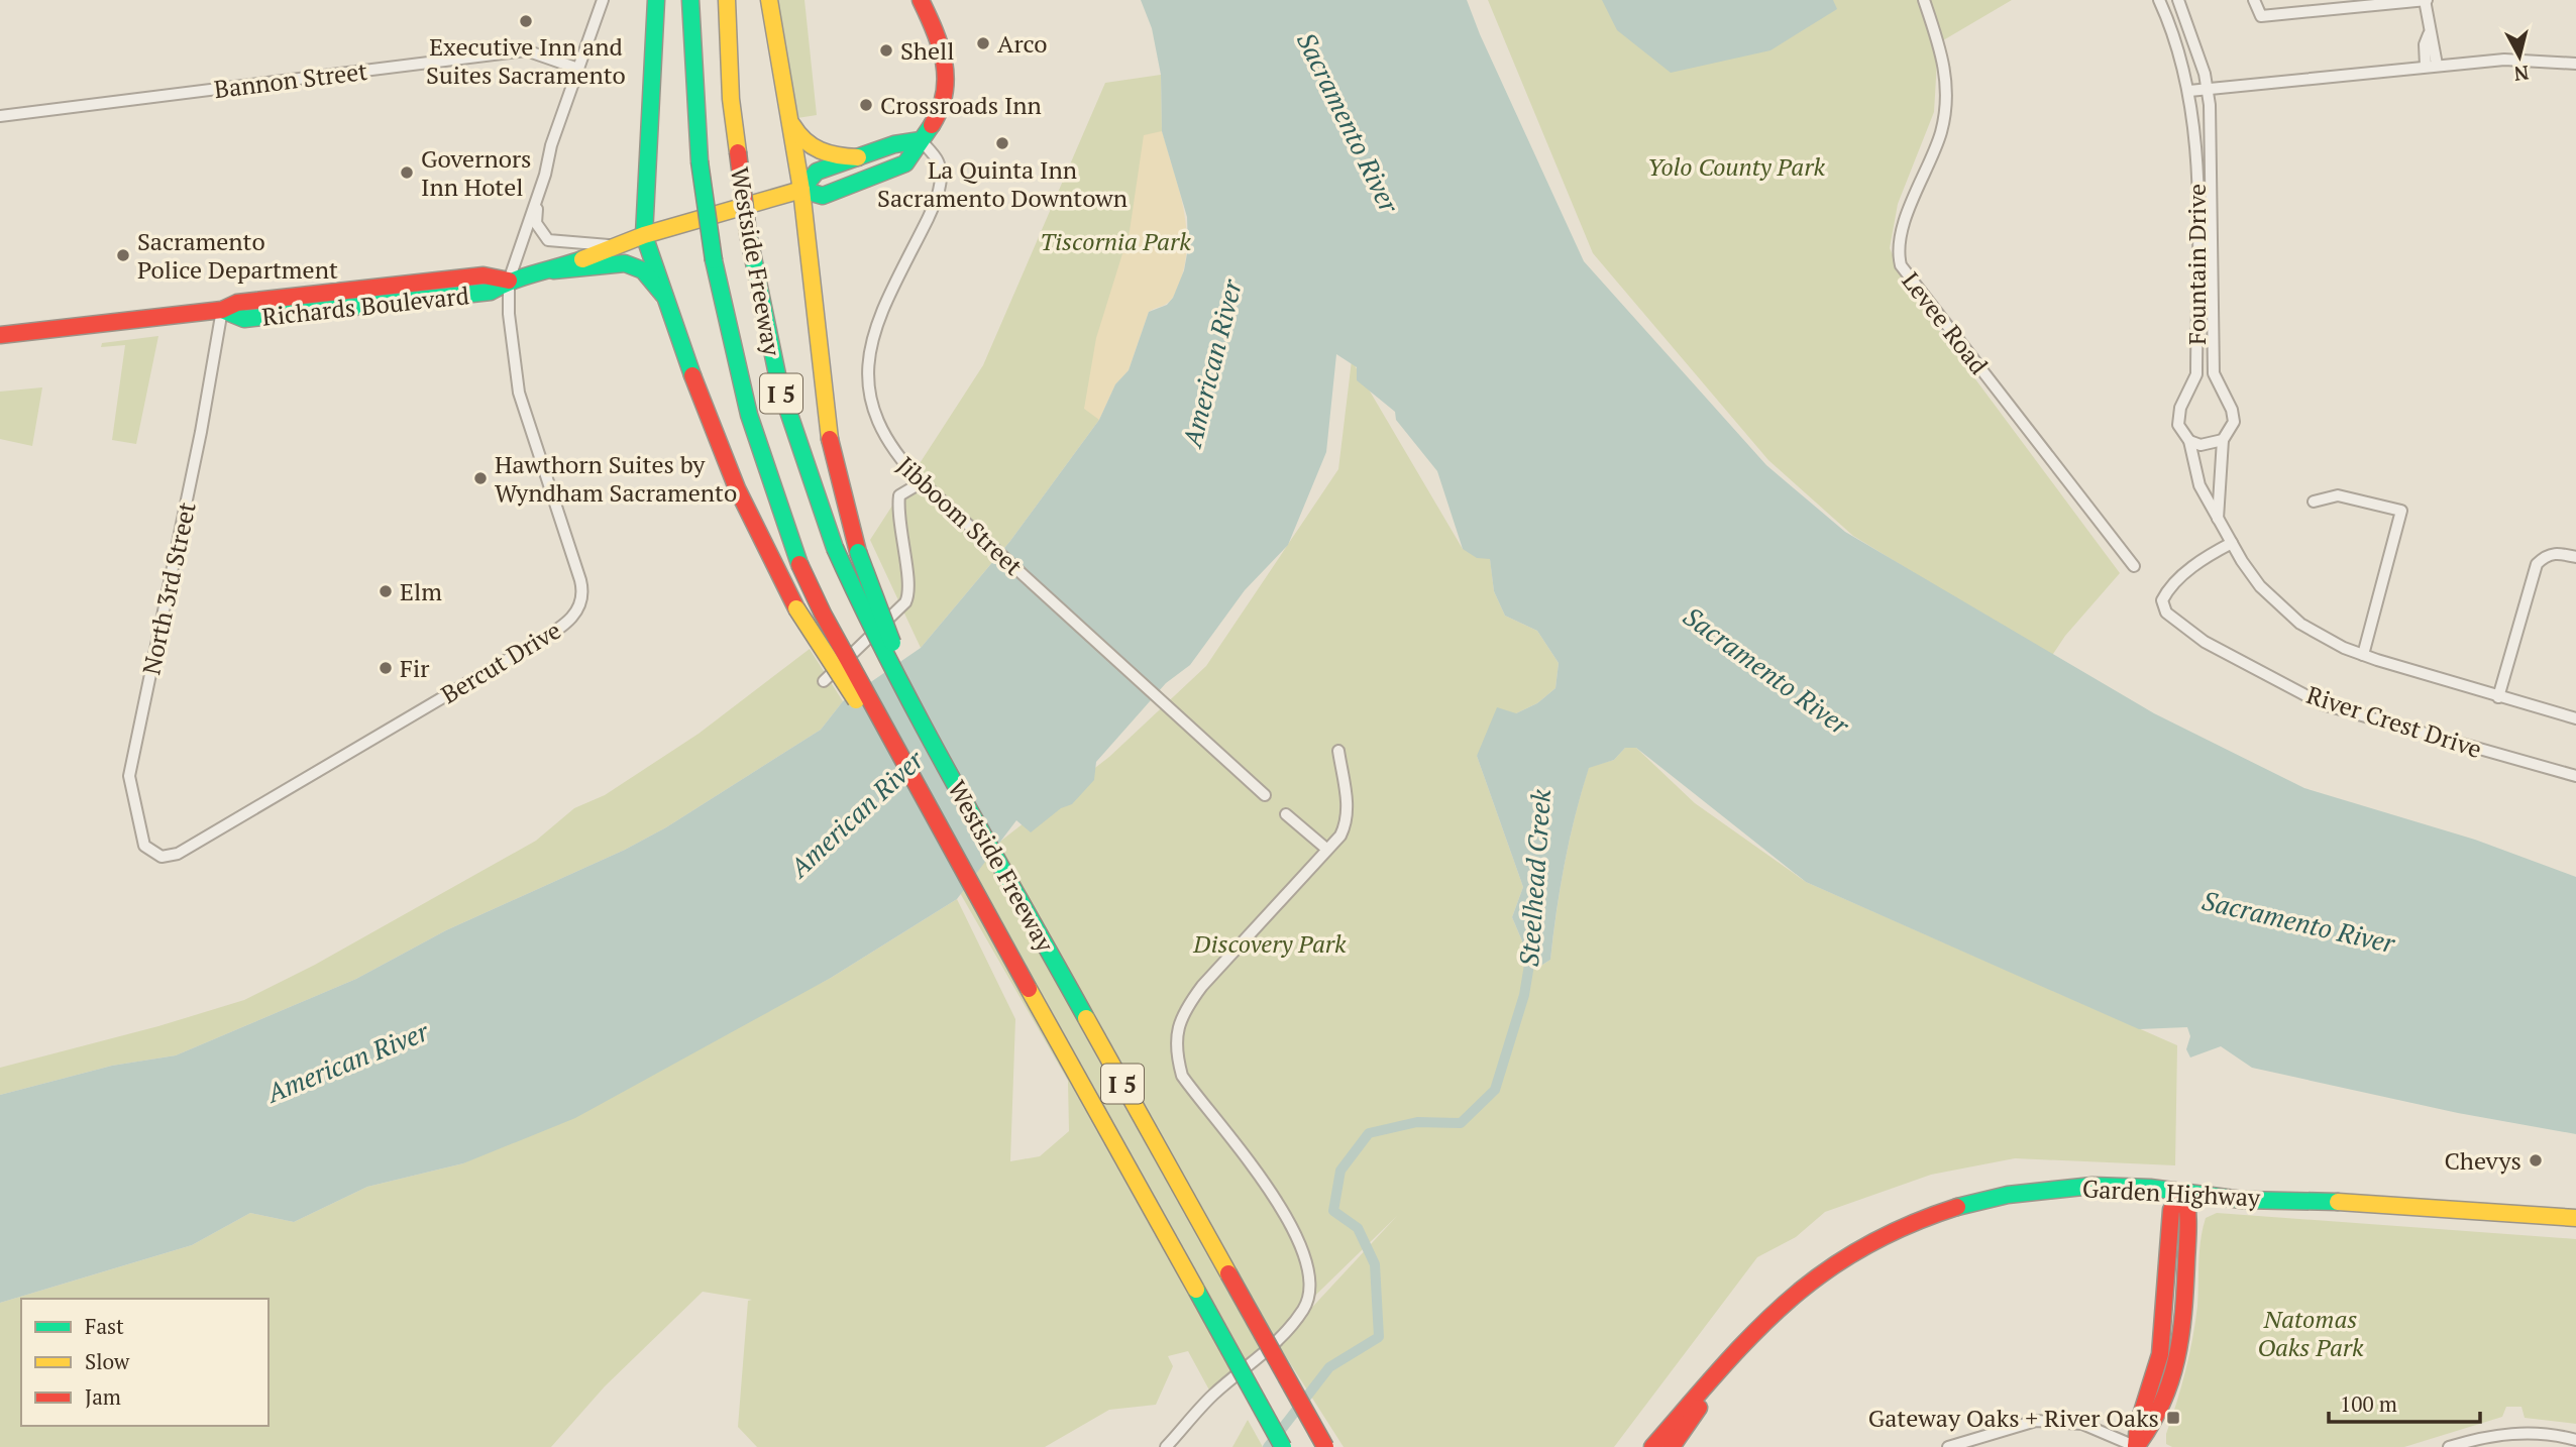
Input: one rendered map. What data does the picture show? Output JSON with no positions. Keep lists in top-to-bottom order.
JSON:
{
  "streets": {
    "main road": [
      "Westside Freeway",
      "Richards Boulevard",
      "I 5",
      "Garden Highway"
    ],
    "street": [
      "Bannon Street",
      "Fountain Drive",
      "Levee Road",
      "Jibboom Street",
      "North 3rd Street",
      "Bercut Drive",
      "River Crest Drive"
    ]
  },
  "crossings": [
    ["Bannon Street", "Bercut Drive"],
    ["Fountain Drive", "River Crest Drive"],
    ["Richards Boulevard", "Jibboom Street"],
    ["Richards Boulevard", "North 3rd Street"],
    ["Richards Boulevard", "Bercut Drive"],
    ["North 3rd Street", "Bercut Drive"]
  ],
  "water": ["Sacramento River", "American River", "Steelhead Creek"],
  "parks": [
    "Yolo County Park",
    "Tiscornia Park",
    "Discovery Park",
    "Natomas Oaks Park"
  ],
  "places": {
    "other": [
      "Executive Inn and Suites Sacramento",
      "Arco",
      "Shell",
      "Crossroads Inn",
      "La Quinta Inn Sacramento Downtown",
      "Governors Inn Hotel",
      "Sacramento Police Department",
      "Hawthorn Suites by Wyndham Sacramento",
      "Elm",
      "Fir",
      "Chevys"
    ],
    "transit": ["Gateway Oaks + River Oaks"]
  },
  "legend": ["Fast", "Slow", "Jam"],
  "scale_bar": "100 m",
  "north": "bottom"
}
